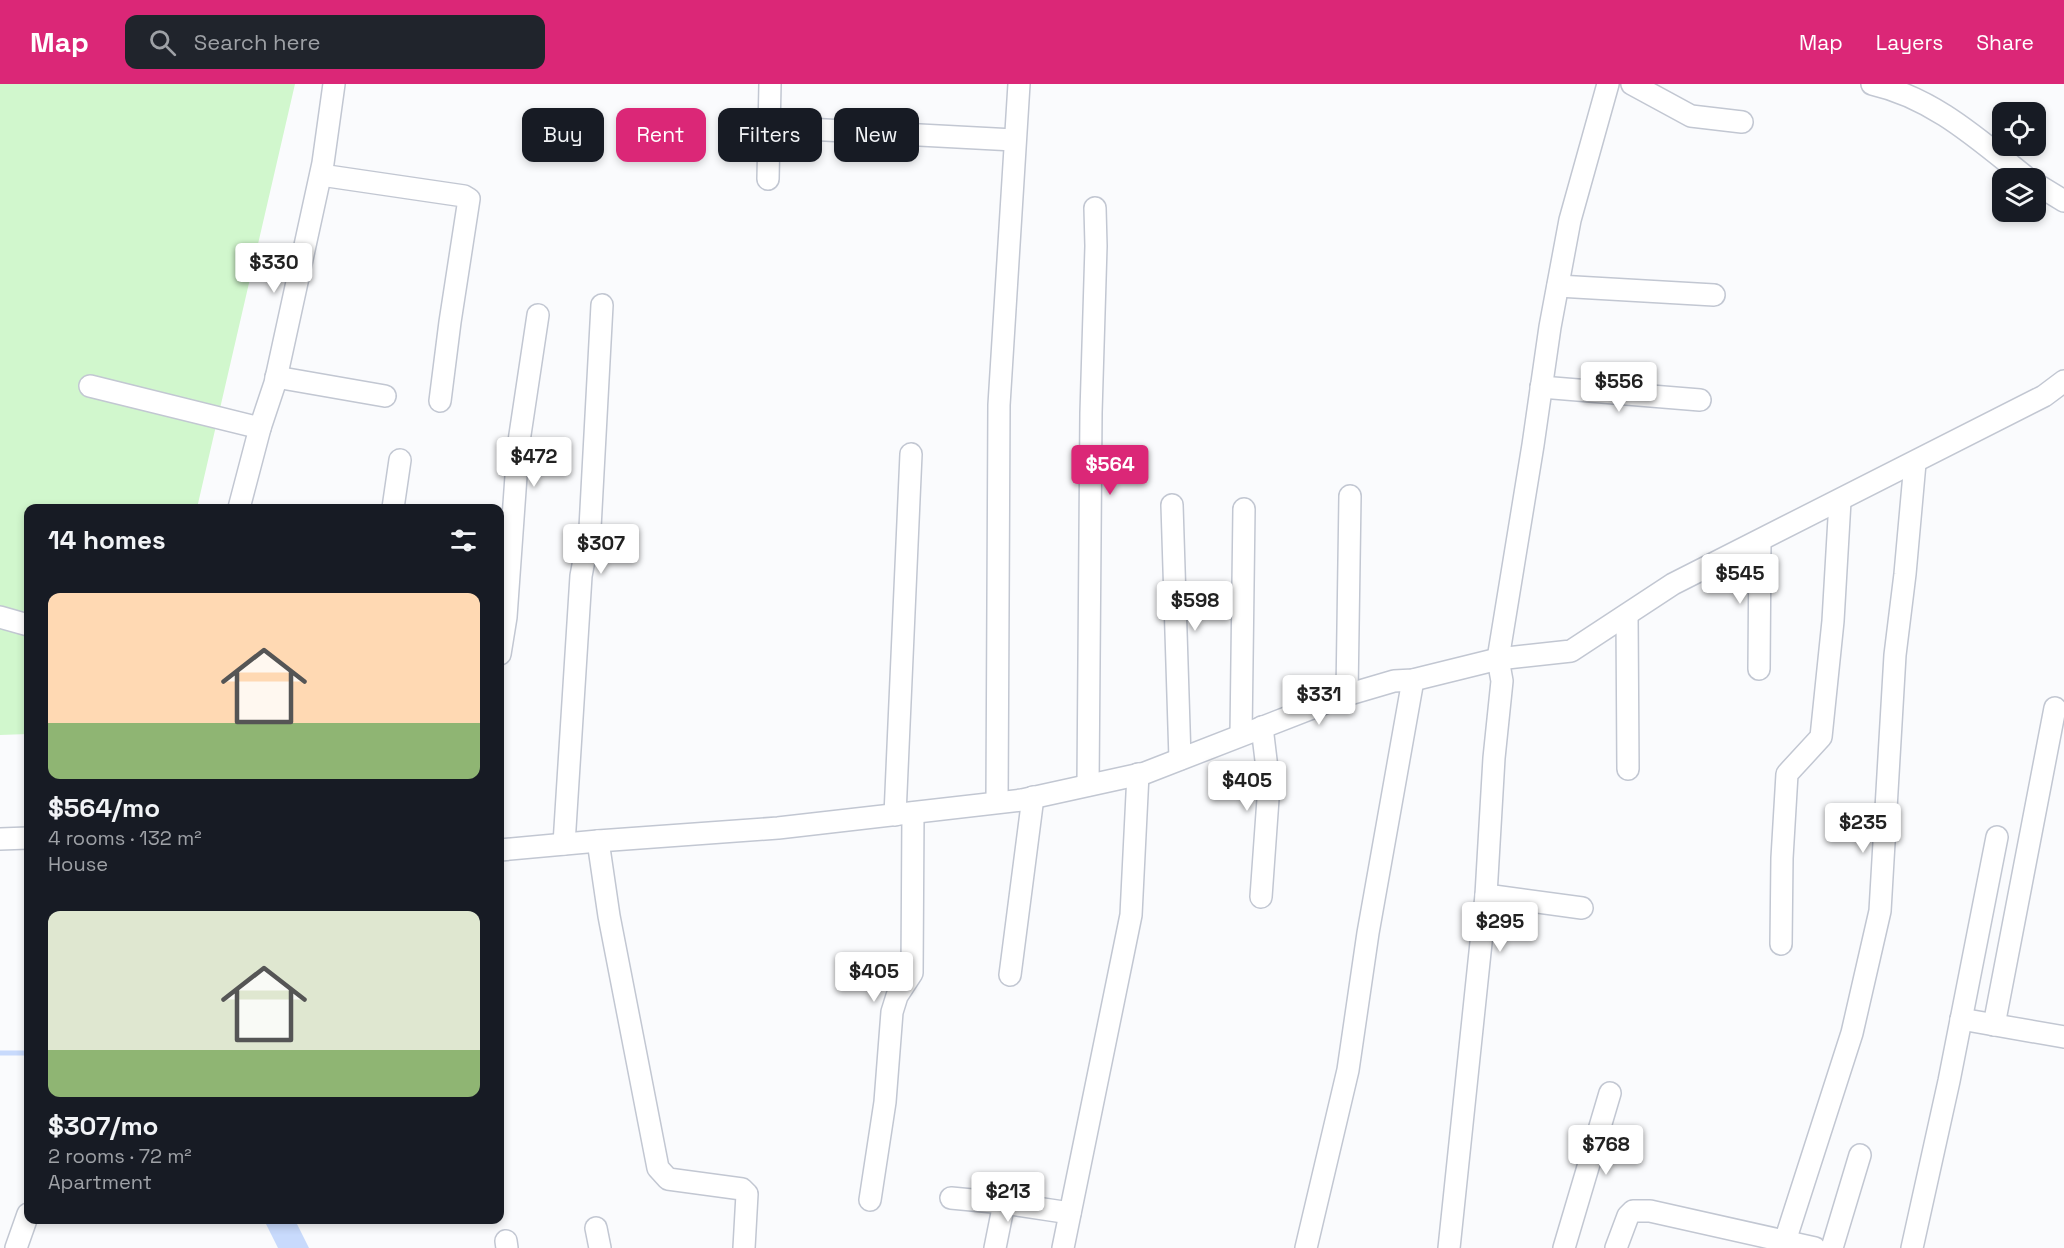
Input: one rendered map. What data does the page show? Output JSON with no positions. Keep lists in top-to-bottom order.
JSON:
{
  "page": {
    "header": "Map",
    "search": "Search here",
    "nav": ["Map", "Layers", "Share"],
    "chip": [
      "Buy",
      "Rent",
      "Filters",
      "New"
    ],
    "price": [
      "$330",
      "$556",
      "$472",
      "$564",
      "$307",
      "$545",
      "$598",
      "$331",
      "$405",
      "$235",
      "$295",
      "$405",
      "$768",
      "$213"
    ],
    "heading": "14 homes",
    "list": [
      {
        "name": "$564/mo",
        "note": "4 rooms · 132 m² · House"
      },
      {
        "name": "$307/mo",
        "note": "2 rooms · 72 m² · Apartment"
      }
    ]
  }
}
